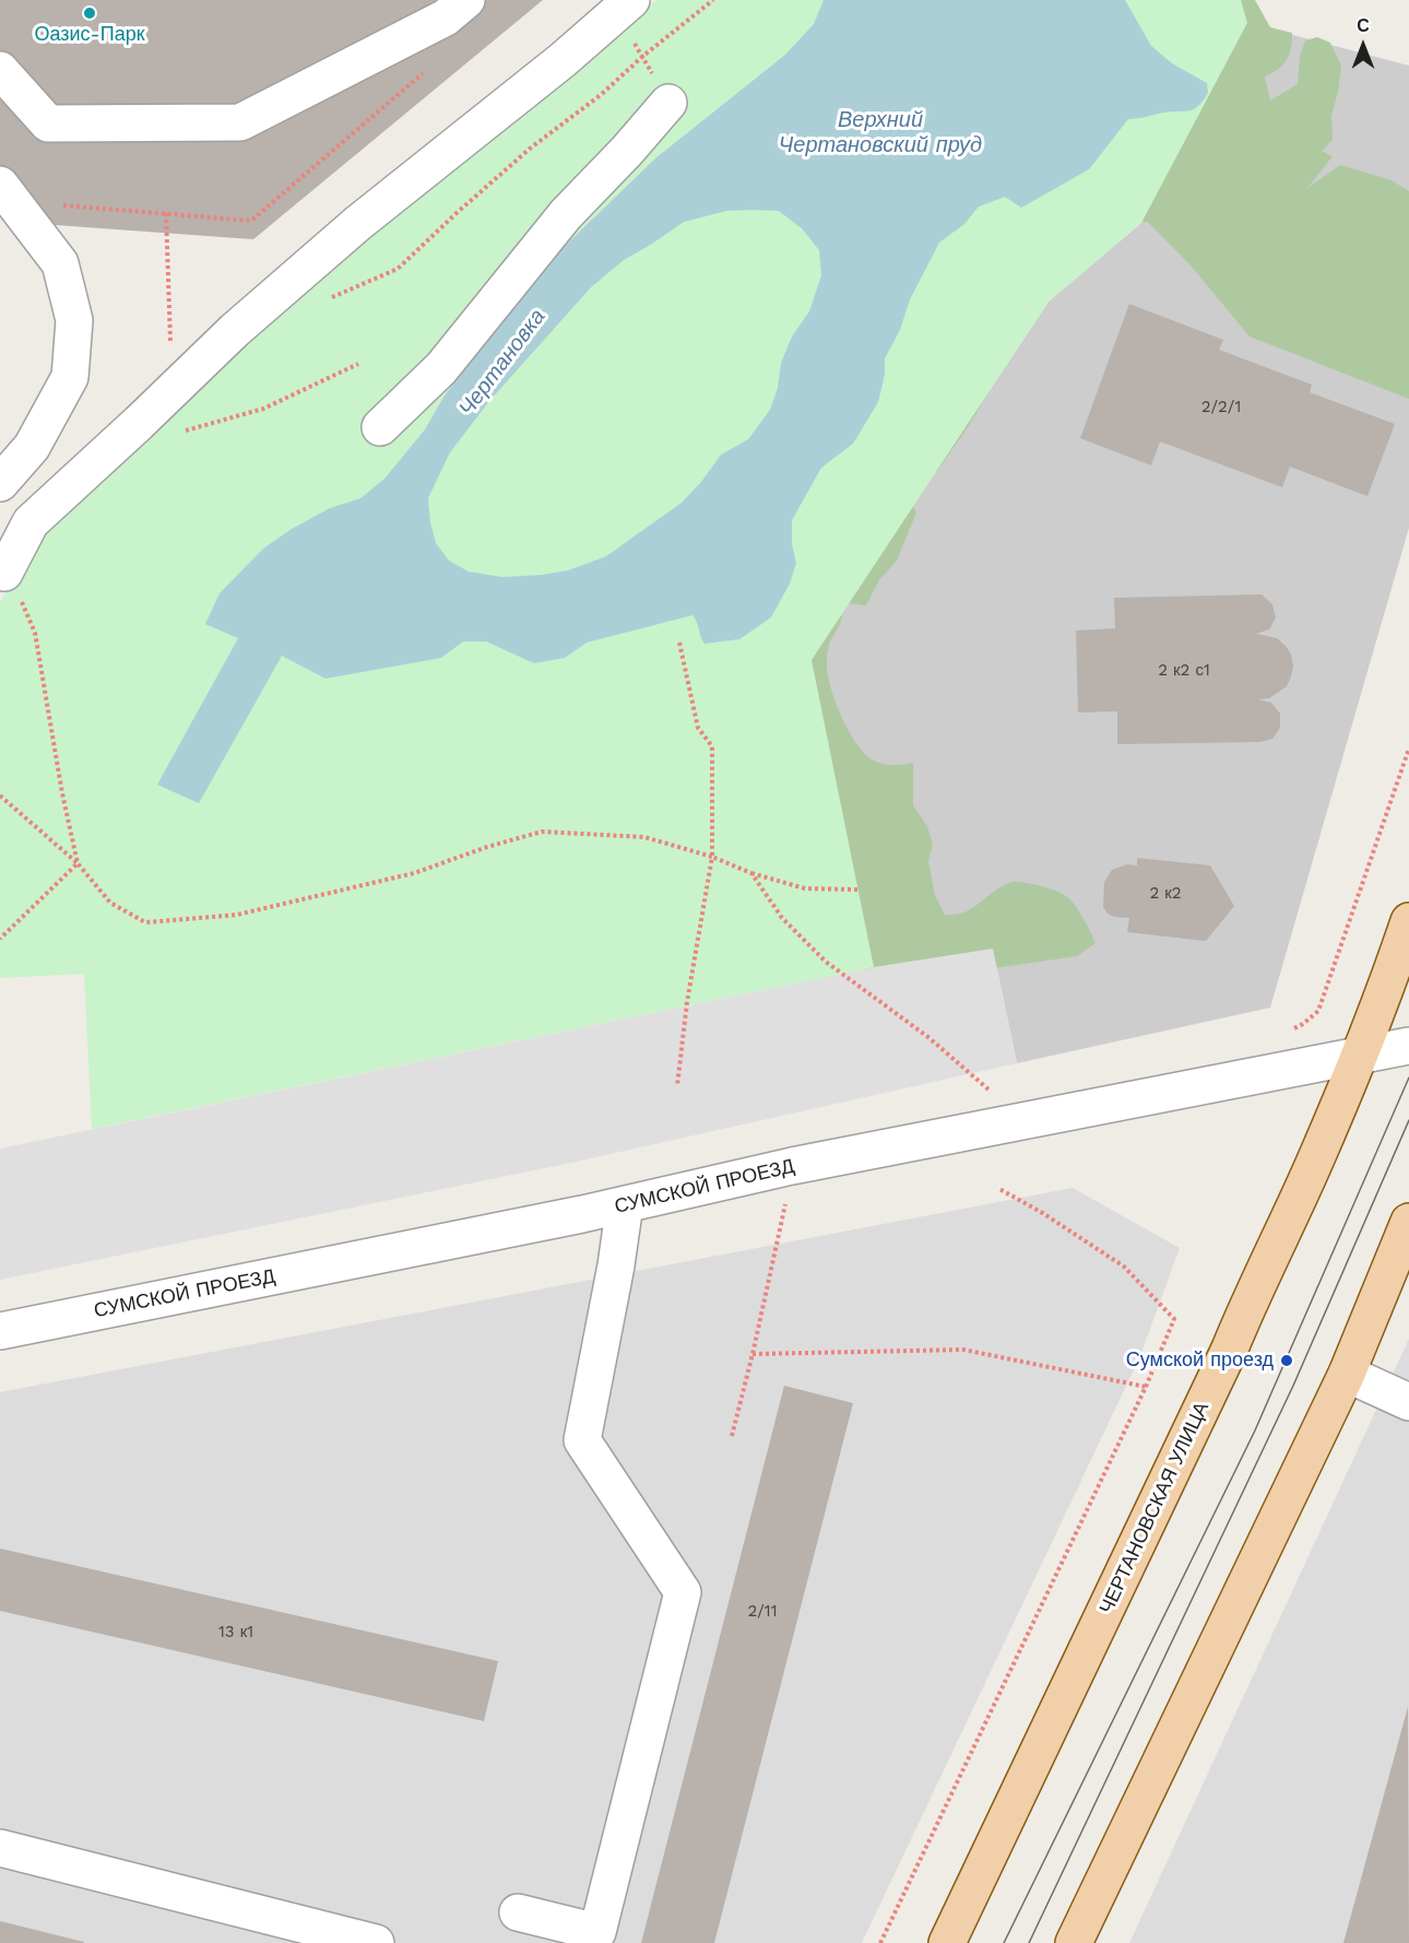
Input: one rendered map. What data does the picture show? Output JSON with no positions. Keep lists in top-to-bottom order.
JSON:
{
  "streets": {
    "main road": ["ЧЕРТАНОВСКАЯ УЛИЦА"],
    "street": ["СУМСКОЙ ПРОЕЗД"]
  },
  "crossings": [
    ["СУМСКОЙ ПРОЕЗД", "ЧЕРТАНОВСКАЯ УЛИЦА"]
  ],
  "water": ["Верхний Чертановский пруд", "Чертановка"],
  "places": ["Оазис-Парк", "Сумской проезд"],
  "house_numbers": [
    "2/2/1",
    "2 к2 с1",
    "2 к2",
    "2/11",
    "13 к1"
  ],
  "north": "top"
}
